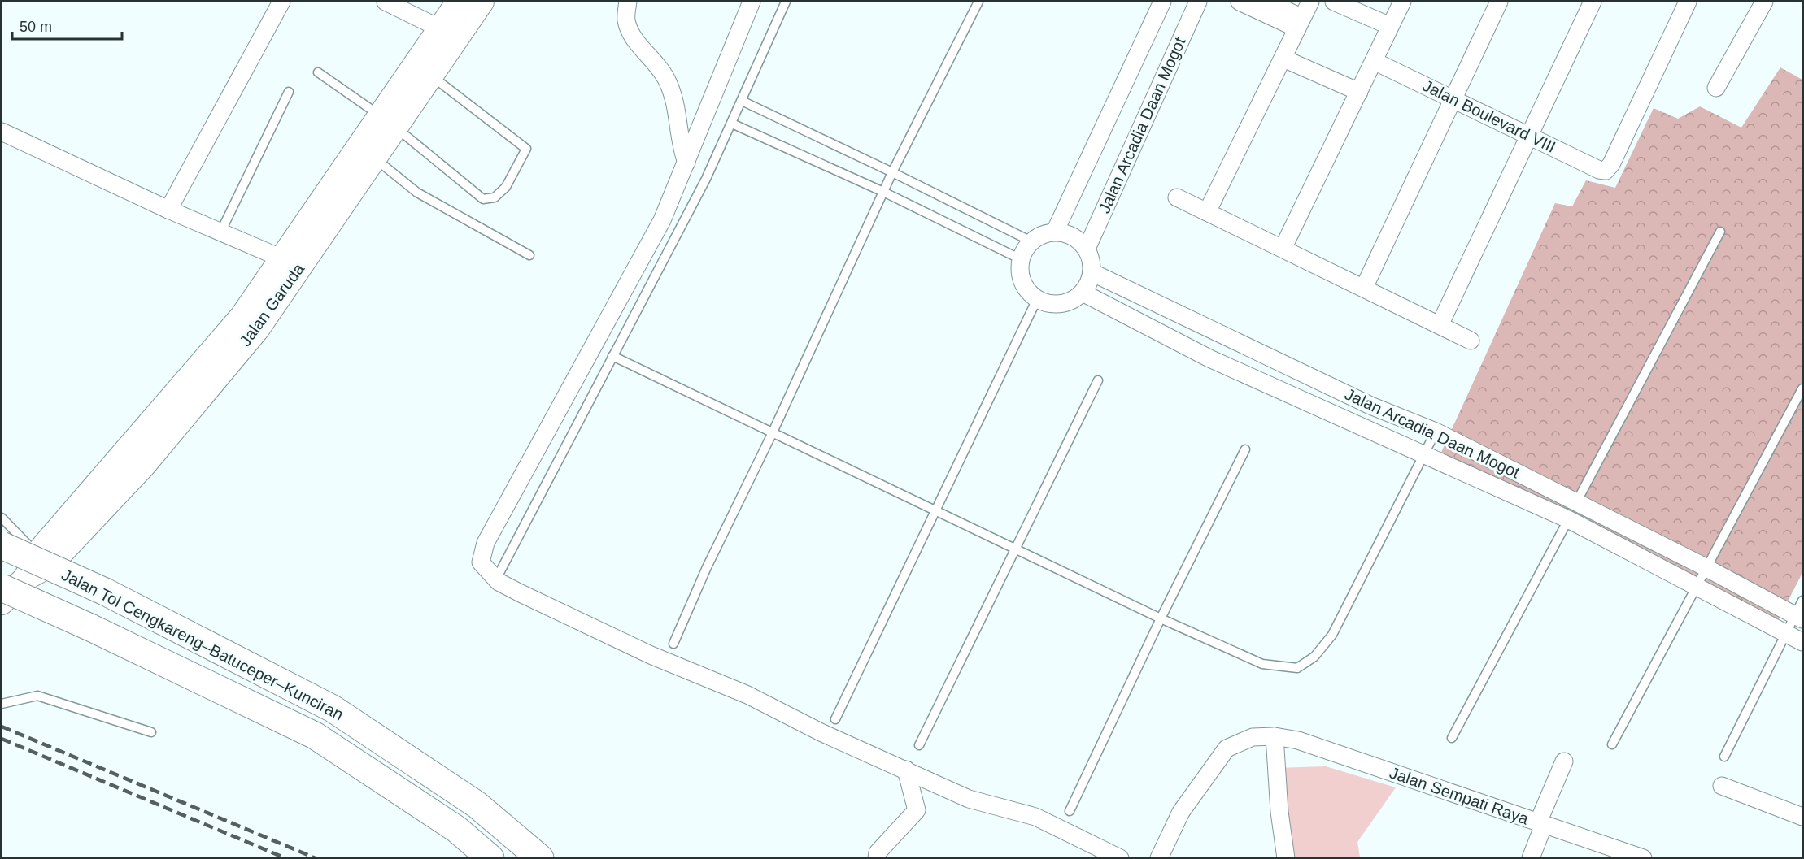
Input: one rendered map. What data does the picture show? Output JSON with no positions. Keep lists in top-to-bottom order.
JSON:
{
  "streets": {
    "highway": ["Jalan Tol Cengkareng–Batuceper–Kunciran"],
    "main road": ["Jalan Garuda"],
    "street": ["Jalan Boulevard VIII", "Jalan Arcadia Daan Mogot", "Jalan Sempati Raya"]
  },
  "scale_bar": "50 m"
}
